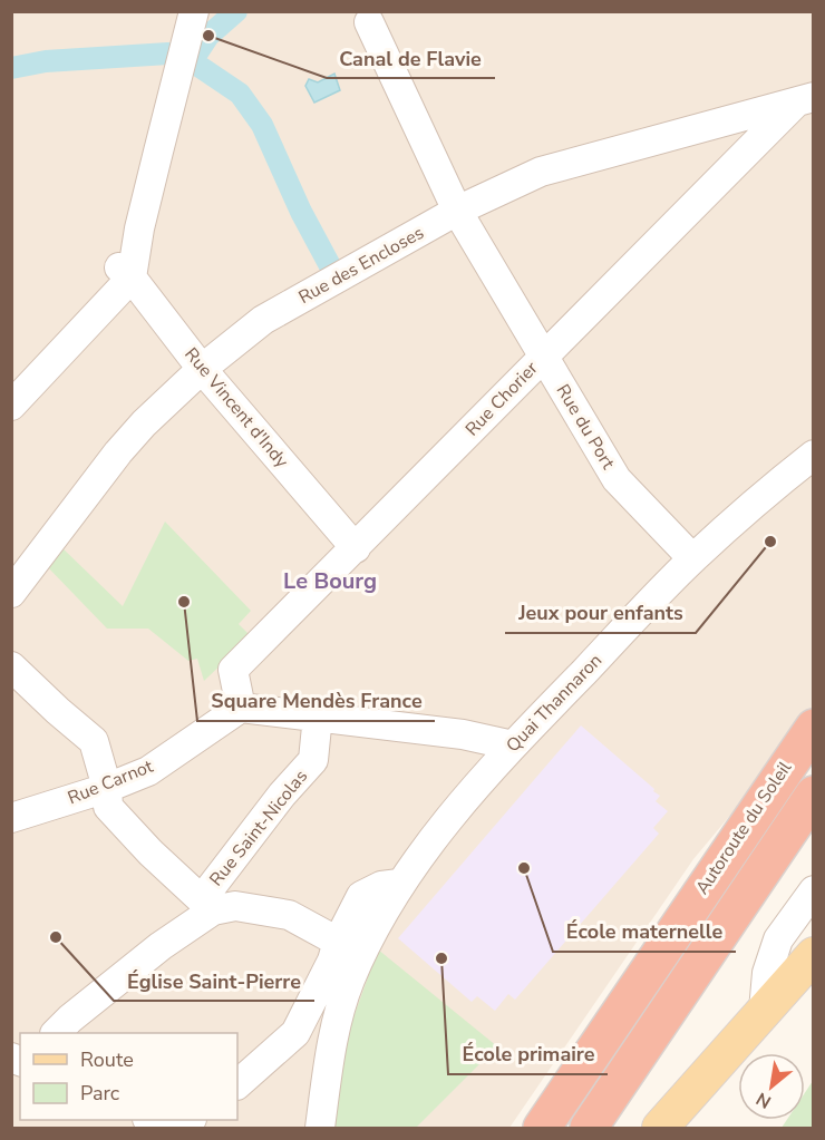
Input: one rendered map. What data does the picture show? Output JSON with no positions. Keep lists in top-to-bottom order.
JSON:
{
  "streets": {
    "highway": ["Autoroute du Soleil"],
    "street": [
      "Rue des Encloses",
      "Rue Chorier",
      "Rue Vincent d'Indy",
      "Rue du Port",
      "Quai Thannaron",
      "Rue Carnot",
      "Rue Saint-Nicolas"
    ]
  },
  "crossings": [
    ["Rue des Encloses", "Rue Chorier"],
    ["Rue des Encloses", "Rue Vincent d'Indy"],
    ["Rue des Encloses", "Rue du Port"],
    ["Rue Chorier", "Rue Vincent d'Indy"],
    ["Rue Chorier", "Rue du Port"],
    ["Rue Chorier", "Rue Carnot"],
    ["Rue du Port", "Quai Thannaron"]
  ],
  "districts": ["Le Bourg"],
  "places": [
    "Canal de Flavie",
    "Jeux pour enfants",
    "Square Mendès France",
    "École maternelle",
    "Église Saint-Pierre",
    "École primaire"
  ],
  "legend": ["Route", "Parc"],
  "north": "bottom left"
}
